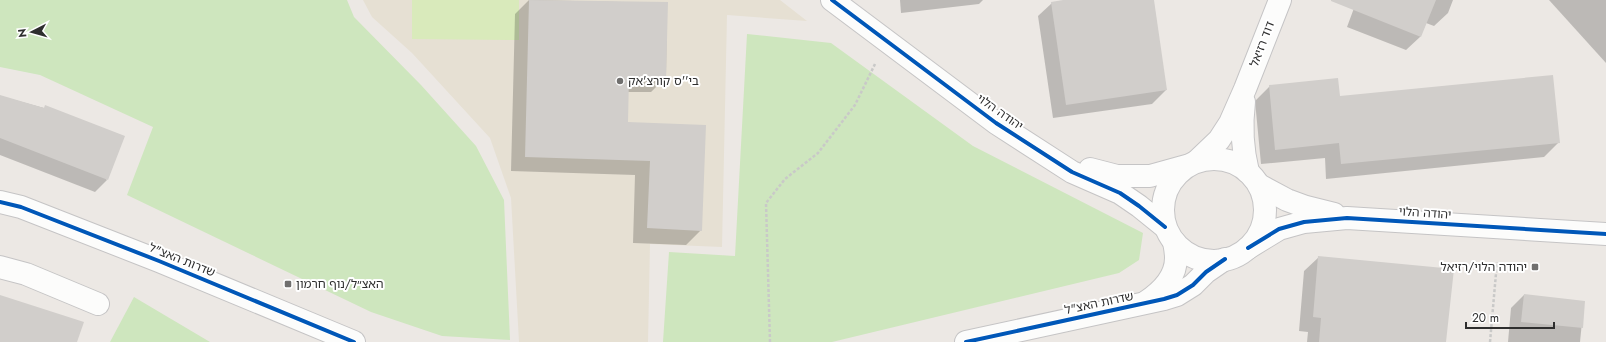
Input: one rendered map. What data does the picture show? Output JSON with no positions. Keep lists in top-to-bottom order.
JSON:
{
  "streets": {
    "street": ["דוד רזיאל", "יהודה הלוי", "שדרות האצ\"ל"]
  },
  "crossings": [
    ["דוד רזיאל", "יהודה הלוי"],
    ["דוד רזיאל", "שדרות האצ\"ל"],
    ["יהודה הלוי", "שדרות האצ\"ל"]
  ],
  "places": {
    "other": ["בי''ס קורצ'אק"],
    "transit": ["יהודה הלוי/רזיאל", "האצ״ל/נוף חרמון"]
  },
  "scale_bar": "20 m",
  "north": "left"
}
